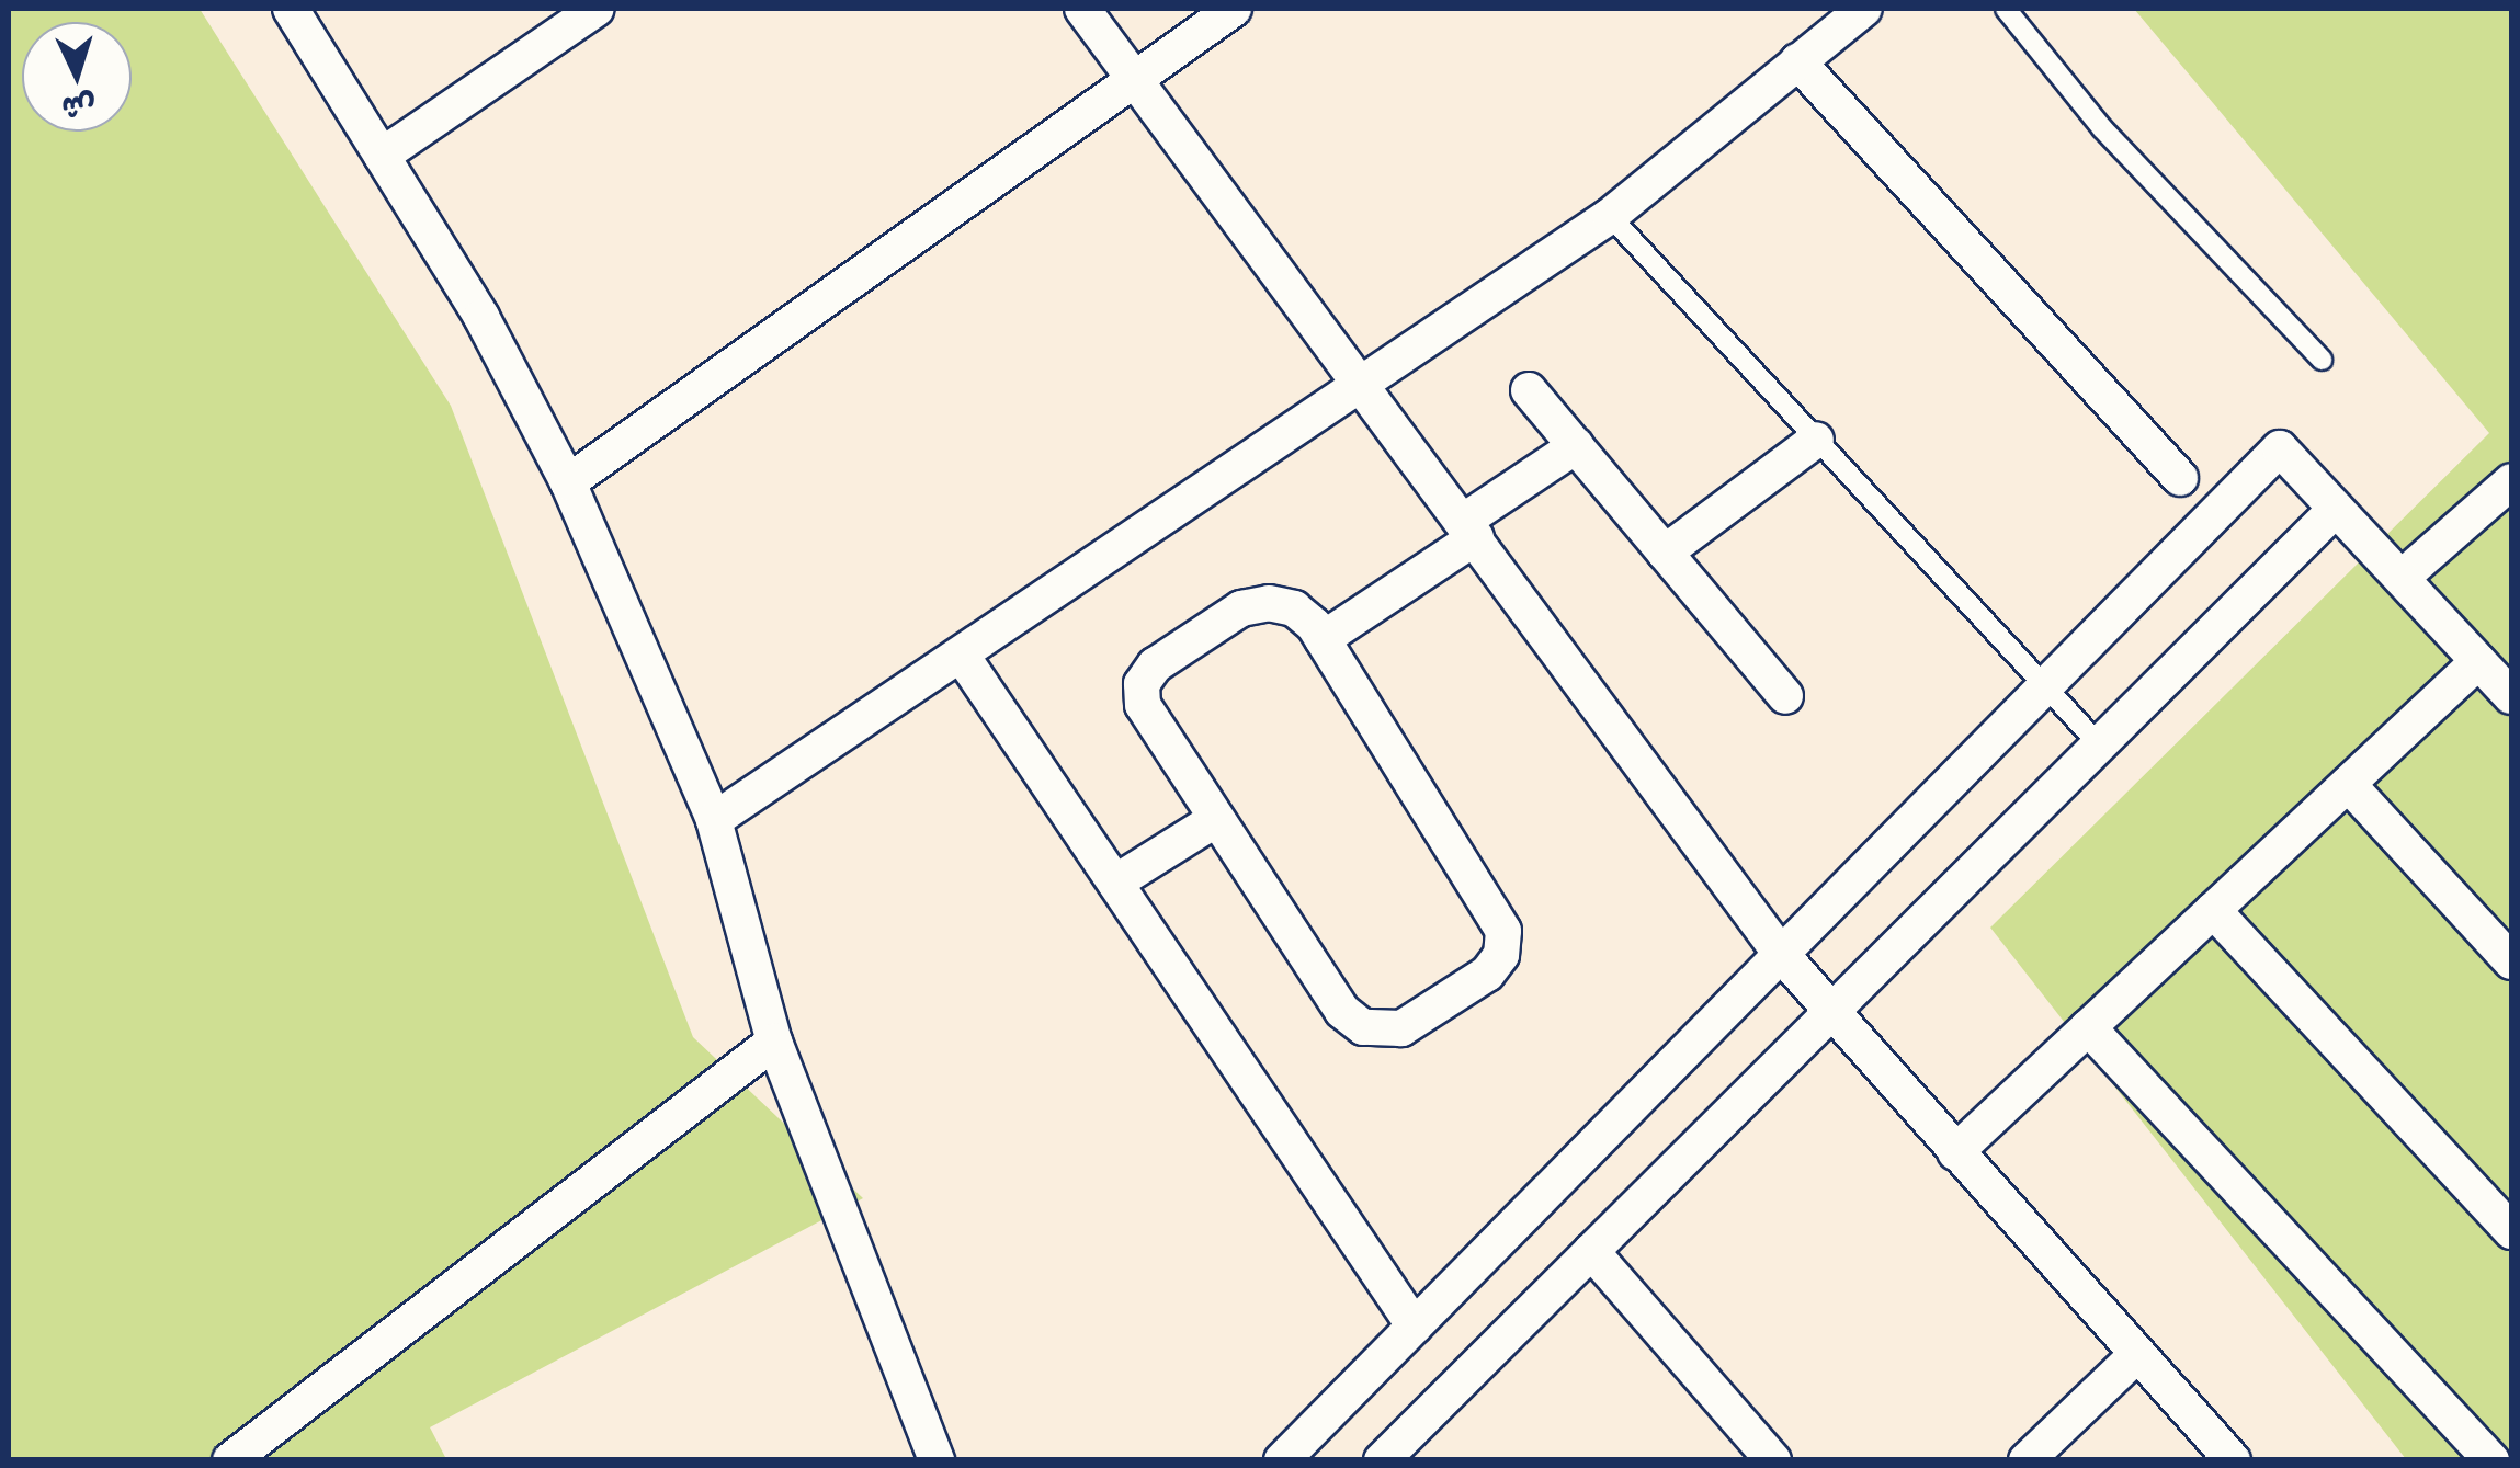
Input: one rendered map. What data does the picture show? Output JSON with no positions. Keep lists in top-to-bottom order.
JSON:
{
  "north": "bottom"
}
